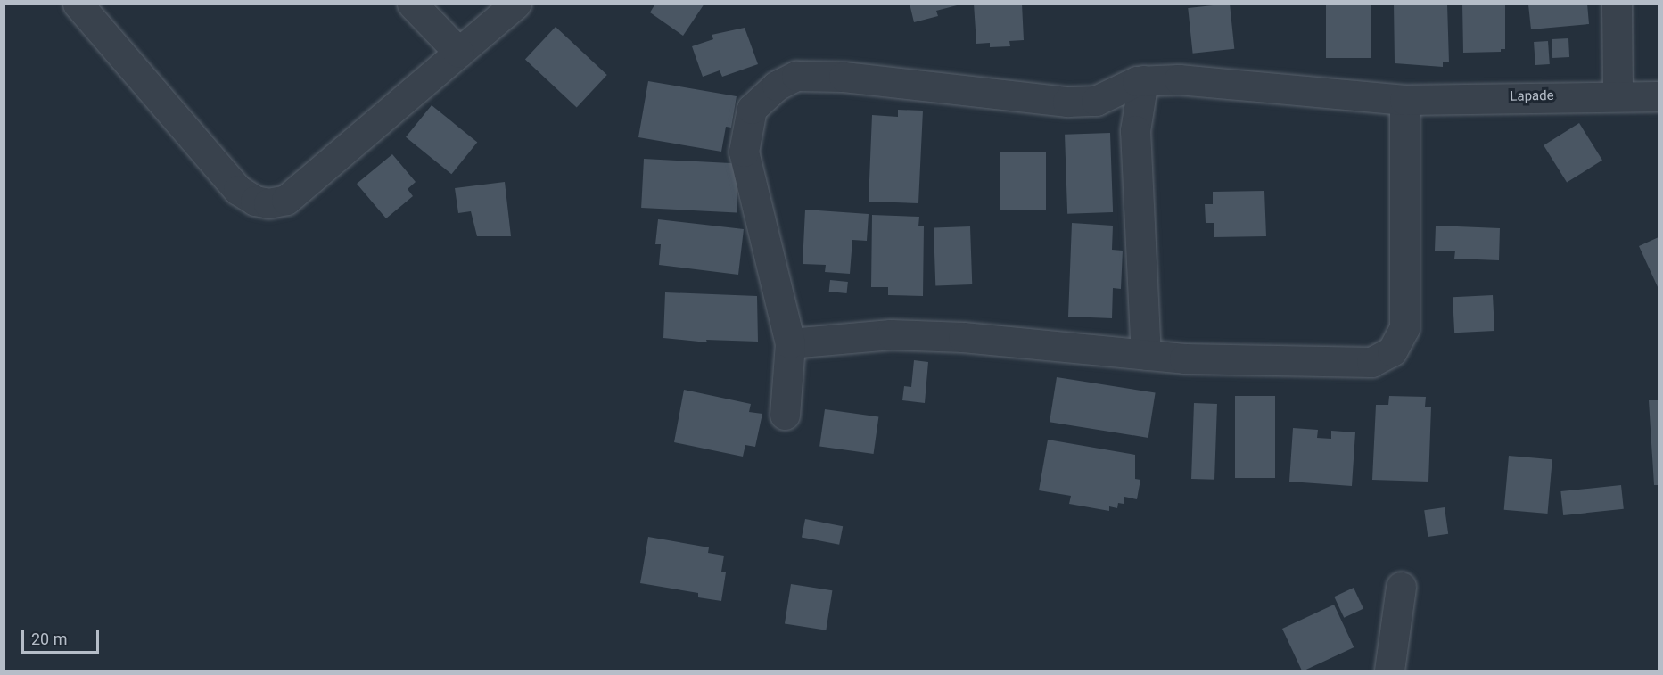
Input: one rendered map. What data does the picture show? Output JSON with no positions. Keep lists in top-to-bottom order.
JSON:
{
  "streets": {
    "street": ["Lapade"]
  },
  "scale_bar": "20 m"
}
